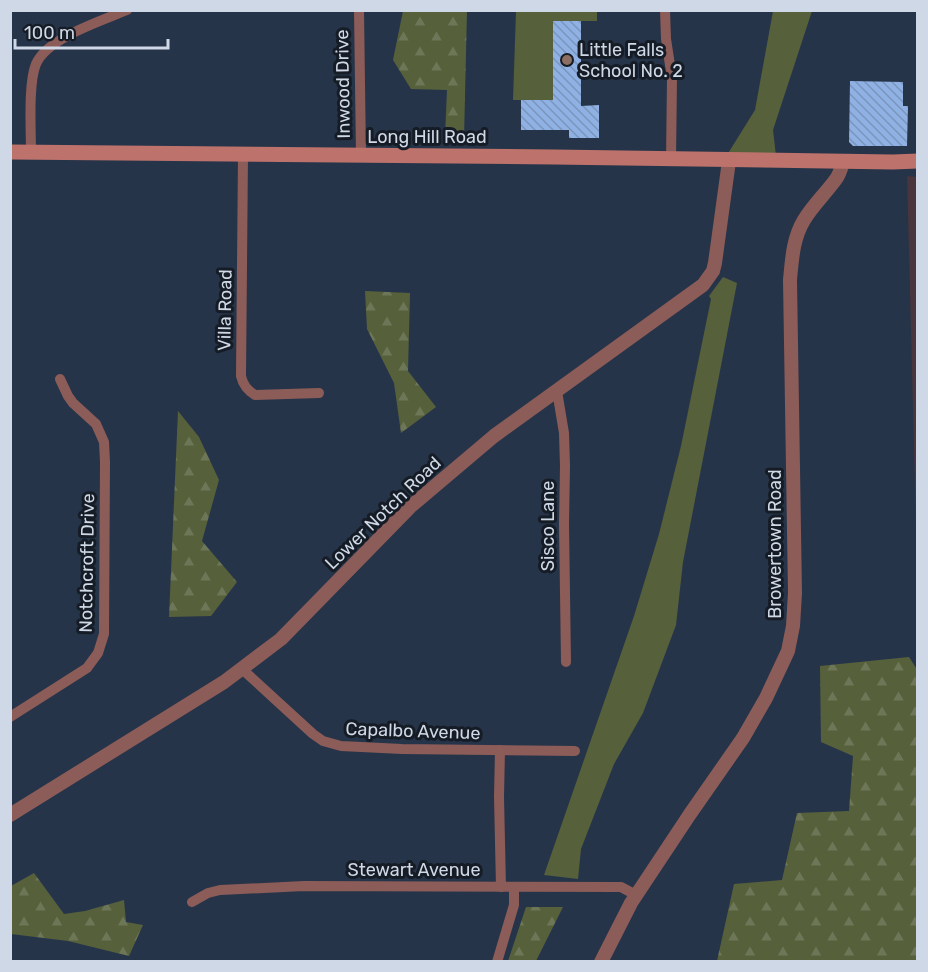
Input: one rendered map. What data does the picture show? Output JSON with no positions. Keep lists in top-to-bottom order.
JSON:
{
  "streets": {
    "main road": ["Long Hill Road"],
    "street": [
      "Inwood Drive",
      "Villa Road",
      "Lower Notch Road",
      "Sisco Lane",
      "Browertown Road",
      "Notchcroft Drive",
      "Capalbo Avenue",
      "Stewart Avenue"
    ]
  },
  "crossings": [
    ["Inwood Drive", "Long Hill Road"],
    ["Long Hill Road", "Villa Road"],
    ["Long Hill Road", "Lower Notch Road"],
    ["Long Hill Road", "Browertown Road"],
    ["Lower Notch Road", "Sisco Lane"],
    ["Lower Notch Road", "Capalbo Avenue"],
    ["Browertown Road", "Stewart Avenue"]
  ],
  "places": ["Little Falls School No. 2"],
  "scale_bar": "100 m"
}
